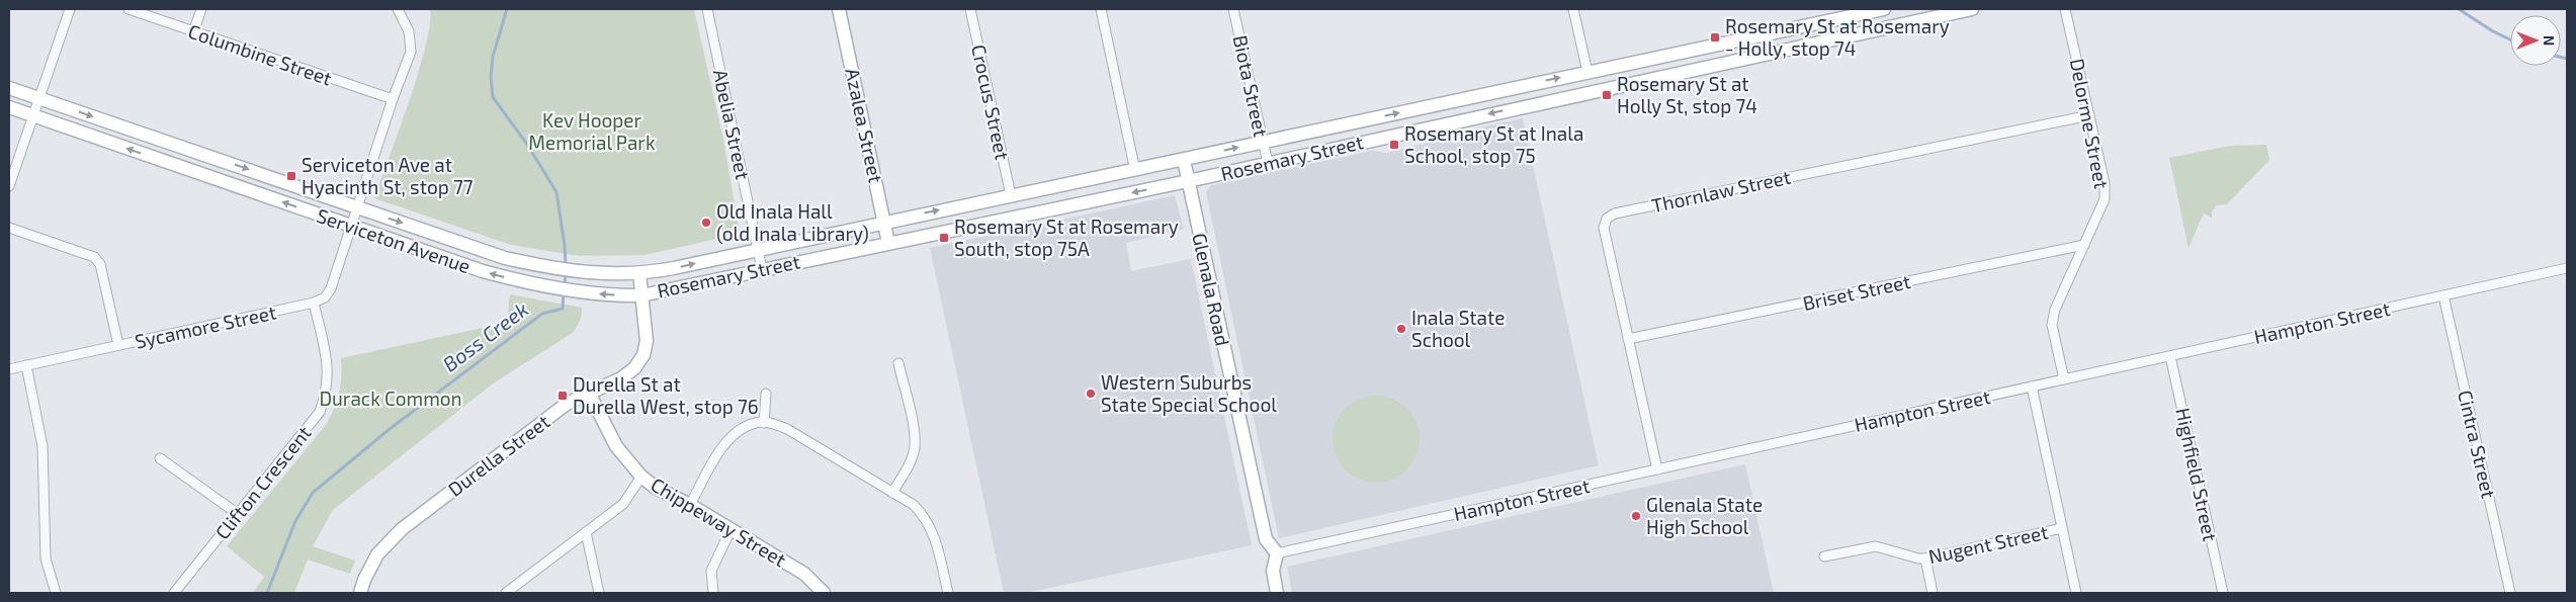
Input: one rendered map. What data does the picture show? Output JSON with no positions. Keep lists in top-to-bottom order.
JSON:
{
  "streets": {
    "main road": [
      "Azalea Street",
      "Rosemary Street",
      "Serviceton Avenue",
      "Glenala Road",
      "Durella Street",
      "Chippeway Street"
    ],
    "street": [
      "Columbine Street",
      "Biota Street",
      "Crocus Street",
      "Delorme Street",
      "Abelia Street",
      "Thornlaw Street",
      "Briset Street",
      "Hampton Street",
      "Sycamore Street",
      "Cintra Street",
      "Highfield Street",
      "Clifton Crescent",
      "Nugent Street"
    ]
  },
  "crossings": [
    ["Columbine Street", "Sycamore Street"],
    ["Biota Street", "Rosemary Street"],
    ["Crocus Street", "Rosemary Street"],
    ["Delorme Street", "Thornlaw Street"],
    ["Delorme Street", "Briset Street"],
    ["Delorme Street", "Hampton Street"],
    ["Abelia Street", "Rosemary Street"],
    ["Azalea Street", "Rosemary Street"],
    ["Rosemary Street", "Serviceton Avenue"],
    ["Rosemary Street", "Glenala Road"],
    ["Rosemary Street", "Durella Street"],
    ["Thornlaw Street", "Briset Street"],
    ["Thornlaw Street", "Hampton Street"],
    ["Serviceton Avenue", "Sycamore Street"],
    ["Serviceton Avenue", "Durella Street"],
    ["Glenala Road", "Hampton Street"],
    ["Hampton Street", "Cintra Street"],
    ["Hampton Street", "Highfield Street"],
    ["Sycamore Street", "Clifton Crescent"],
    ["Durella Street", "Chippeway Street"]
  ],
  "water": ["Boss Creek"],
  "parks": ["Kev Hooper Memorial Park", "Durack Common"],
  "places": {
    "transit": [
      "Rosemary St at Rosemary - Holly, stop 74",
      "Rosemary St at Holly St, stop 74",
      "Rosemary St at Inala School, stop 75",
      "Serviceton Ave at Hyacinth St, stop 77",
      "Rosemary St at Rosemary South, stop 75A",
      "Durella St at Durella West, stop 76"
    ],
    "other": [
      "Old Inala Hall (old Inala Library)",
      "Inala State School",
      "Western Suburbs State Special School",
      "Glenala State High School"
    ]
  },
  "north": "right"
}
